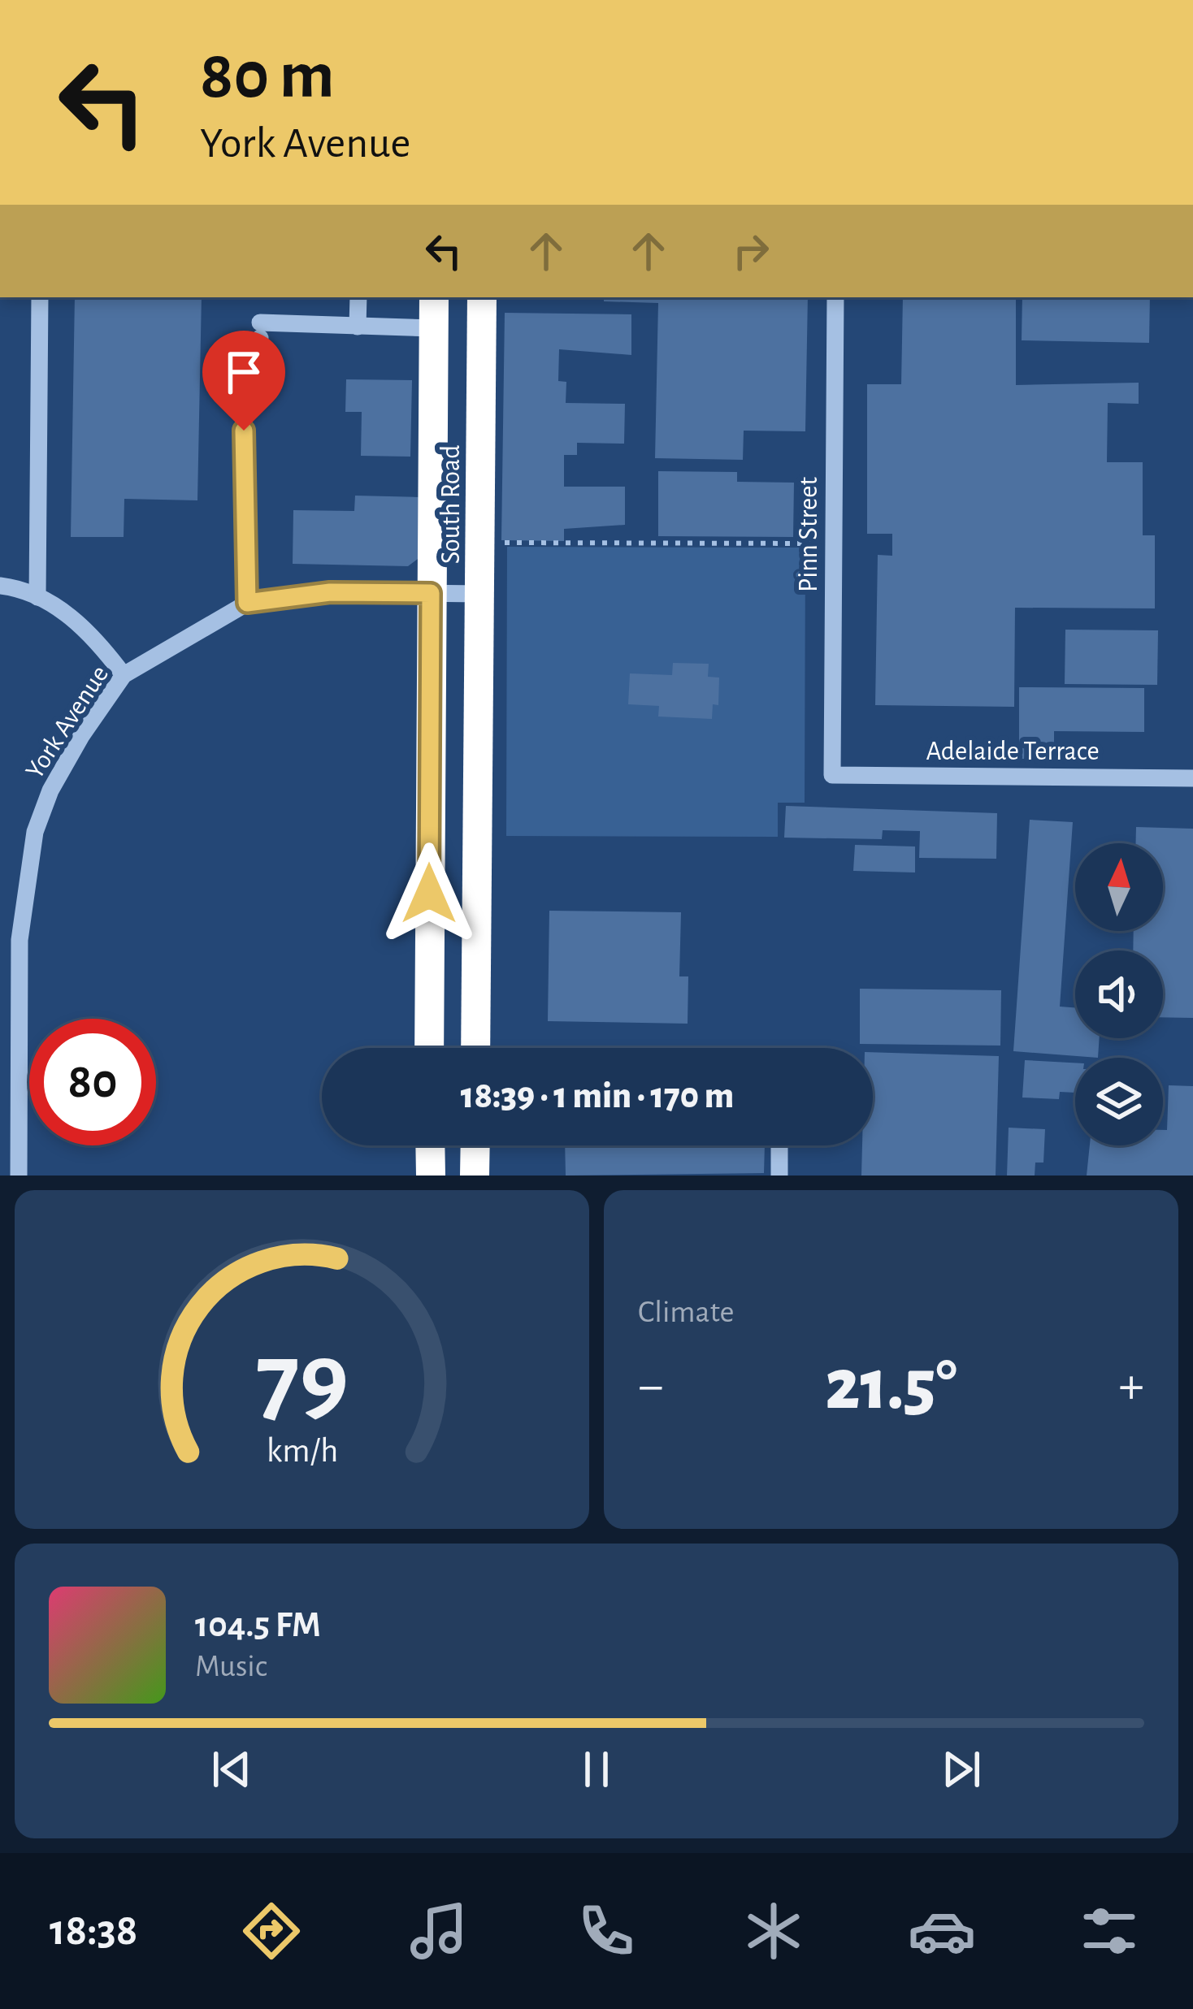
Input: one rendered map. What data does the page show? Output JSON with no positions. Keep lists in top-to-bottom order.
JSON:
{
  "streets": {
    "highway": ["South Road"],
    "street": ["Pinn Street", "York Avenue", "Adelaide Terrace"]
  },
  "crossings": [
    ["South Road", "York Avenue"],
    ["Pinn Street", "Adelaide Terrace"]
  ],
  "north": "top",
  "page": {
    "turn": ["80 m", "York Avenue"],
    "limit": "80",
    "trip": "18:39 · 1 min · 170 m",
    "tile": "Climate",
    "heat": ["−", "21.5°", "+"],
    "song": ["104.5 FM", "Music"],
    "tabs": "18:38",
    "gauge": ["79", "km/h"]
  }
}
